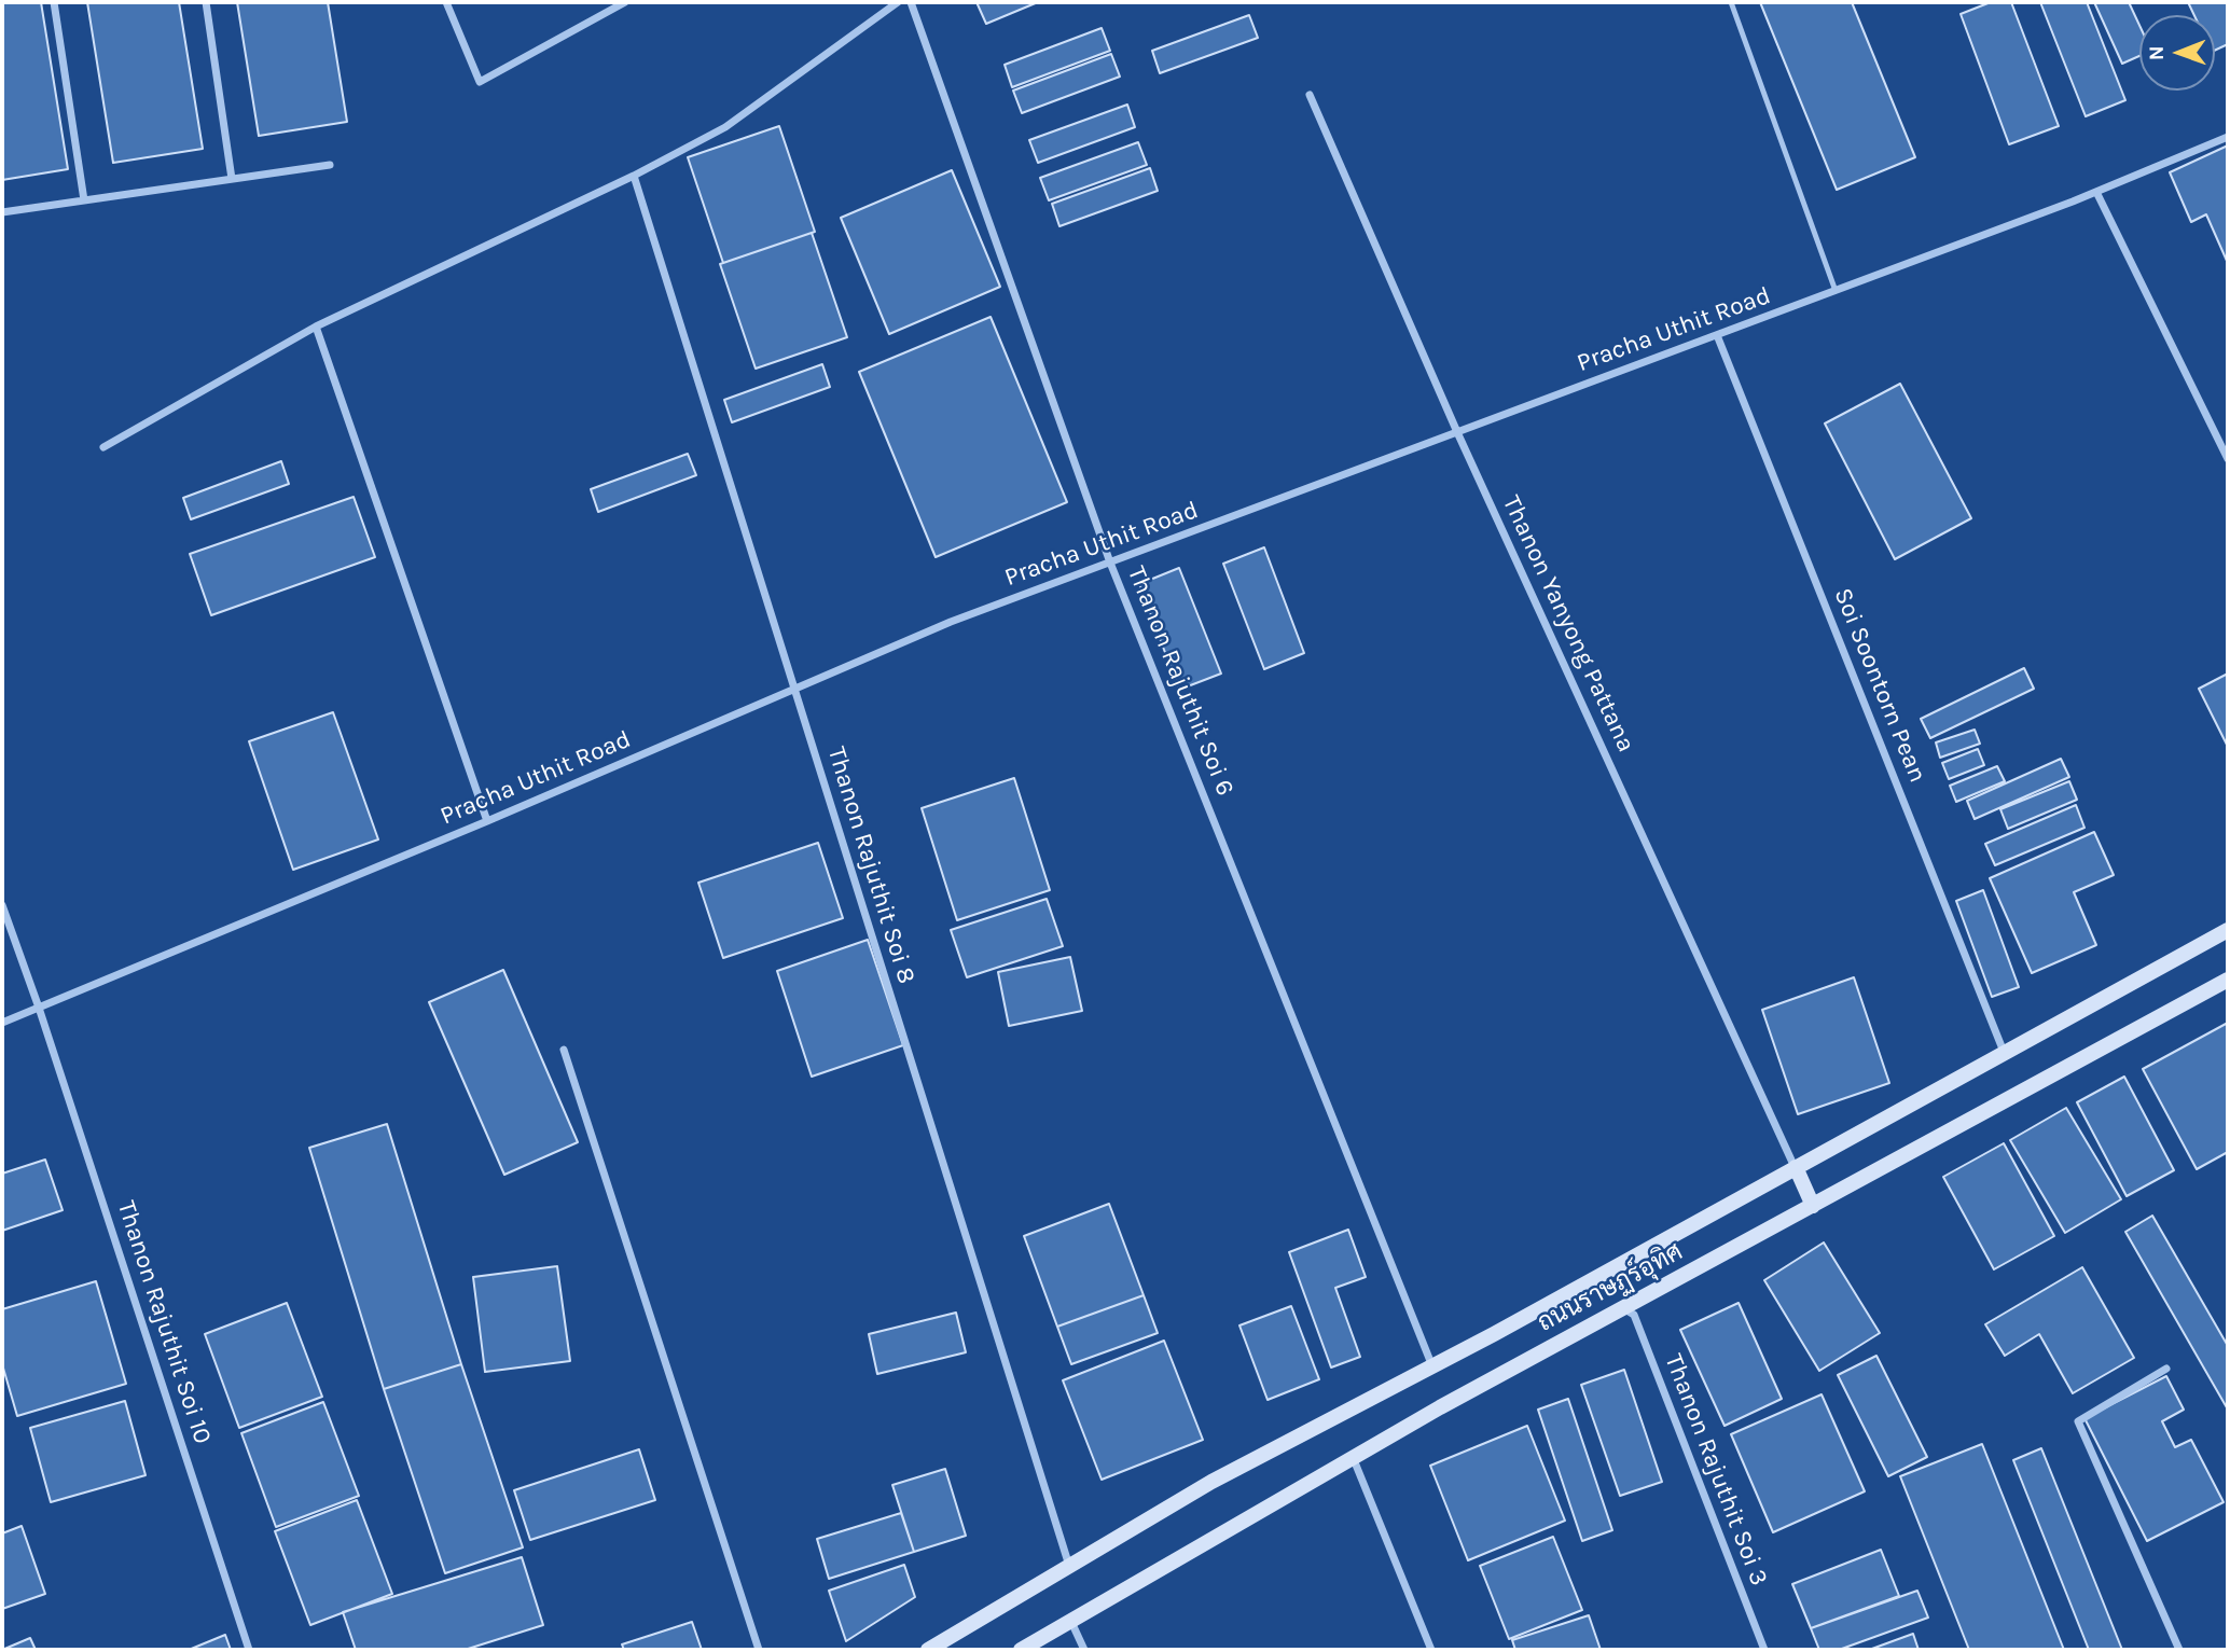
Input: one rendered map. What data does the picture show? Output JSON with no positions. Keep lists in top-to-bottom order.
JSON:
{
  "streets": {
    "street": [
      "Pracha Uthit Road",
      "Thanon Yanyong Pattana",
      "Thanon Rajuthit Soi 6",
      "Soi Soontorn Pean",
      "Thanon Rajuthit Soi 8",
      "ถนนราษฏร์อุทิศ",
      "Thanon Rajuthit Soi 10",
      "Thanon Rajuthit Soi 3"
    ]
  },
  "crossings": [
    ["Pracha Uthit Road", "Thanon Yanyong Pattana"],
    ["Pracha Uthit Road", "Thanon Rajuthit Soi 6"],
    ["Pracha Uthit Road", "Soi Soontorn Pean"],
    ["Pracha Uthit Road", "Thanon Rajuthit Soi 8"],
    ["Pracha Uthit Road", "Thanon Rajuthit Soi 10"],
    ["ถนนราษฏร์อุทิศ", "Thanon Rajuthit Soi 3"]
  ],
  "north": "left"
}
